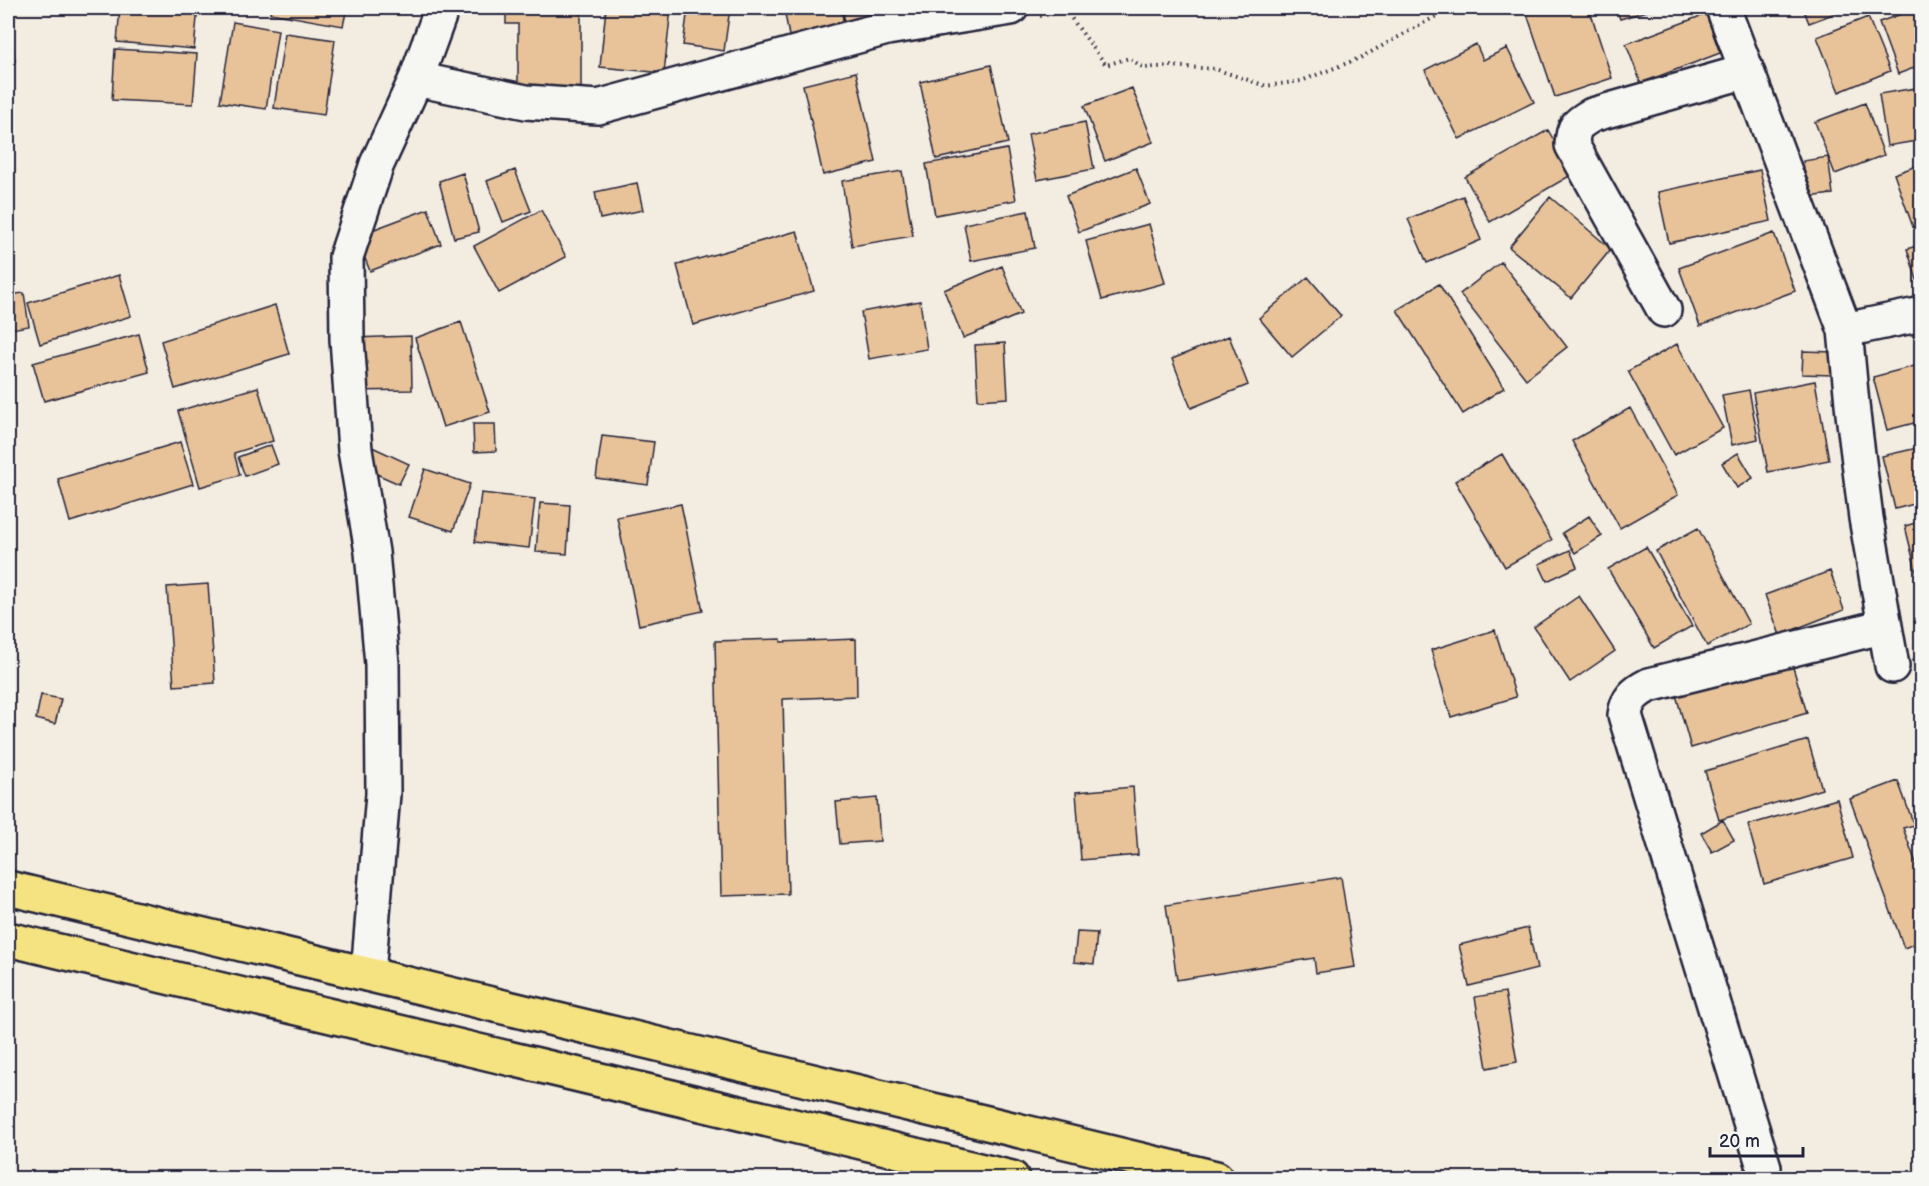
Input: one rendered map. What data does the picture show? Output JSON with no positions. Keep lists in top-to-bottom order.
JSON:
{
  "scale_bar": "20 m"
}
